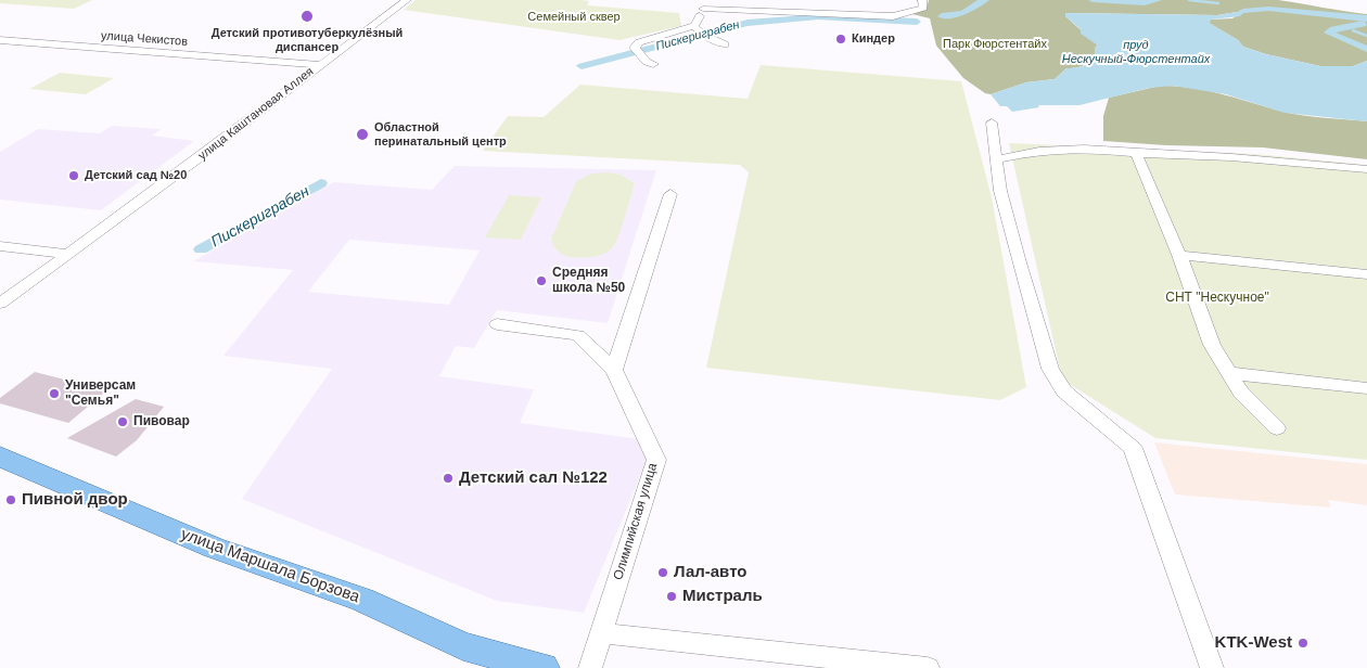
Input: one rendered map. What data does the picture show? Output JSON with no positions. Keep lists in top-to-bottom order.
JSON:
{
  "streets": {
    "main road": ["улица Маршала Борзова"],
    "street": ["улица Чекистов", "улица Каштановая Аллея", "Олимпийская улица"]
  },
  "crossings": [
    ["улица Чекистов", "улица Каштановая Аллея"]
  ],
  "water": ["Пискериграбен", "пруд Нескучный-Фюрстентайх"],
  "parks": ["Семейный сквер", "Парк Фюрстентайх", "СНТ \"Нескучное\""],
  "places": [
    "Детский противотуберкулёзный диспансер",
    "Киндер",
    "Областной перинатальный центр",
    "Детский сад №20",
    "Средняя школа №50",
    "Универсам \"Семья\"",
    "Пивовар",
    "Детский сал №122",
    "Пивной двор",
    "Лал-авто",
    "Мистраль",
    "KTK-West"
  ]
}
